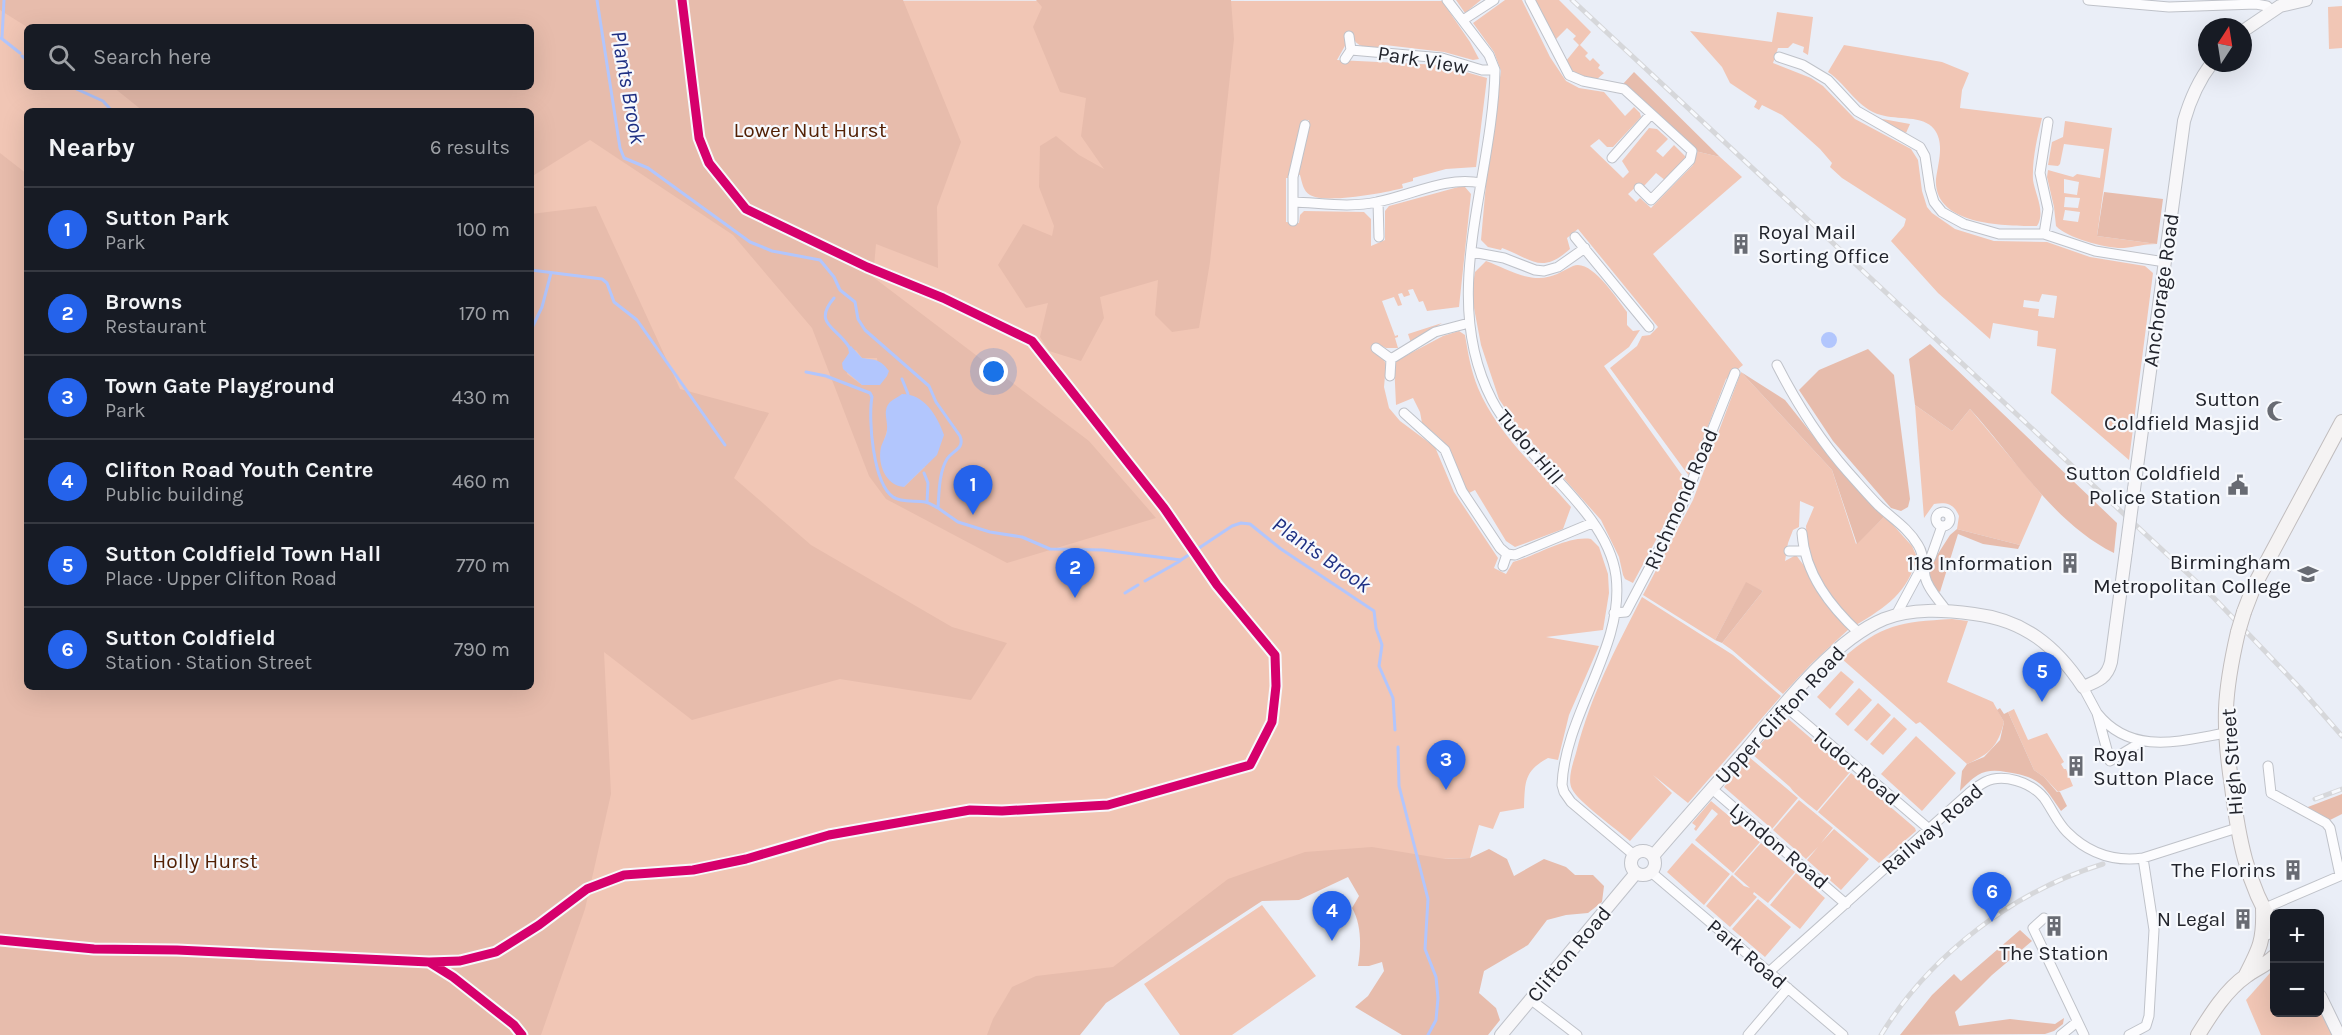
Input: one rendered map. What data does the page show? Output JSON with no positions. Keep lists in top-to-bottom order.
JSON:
{
  "streets": {
    "main road": ["High Street"],
    "street": [
      "Park View",
      "Anchorage Road",
      "Tudor Hill",
      "Richmond Road",
      "Upper Clifton Road",
      "Tudor Road",
      "Railway Road",
      "Lyndon Road",
      "Clifton Road",
      "Park Road"
    ]
  },
  "crossings": [
    ["Park View", "Tudor Hill"],
    ["Anchorage Road", "Upper Clifton Road"],
    ["Tudor Hill", "Richmond Road"],
    ["Tudor Hill", "Upper Clifton Road"],
    ["Tudor Hill", "Clifton Road"],
    ["Tudor Hill", "Park Road"],
    ["Upper Clifton Road", "Tudor Road"],
    ["Upper Clifton Road", "Lyndon Road"],
    ["Upper Clifton Road", "Clifton Road"],
    ["Upper Clifton Road", "Park Road"],
    ["High Street", "Railway Road"],
    ["Tudor Road", "Railway Road"],
    ["Railway Road", "Lyndon Road"],
    ["Railway Road", "Park Road"],
    ["Clifton Road", "Park Road"]
  ],
  "water": ["Plants Brook"],
  "parks": ["Lower Nut Hurst", "Holly Hurst"],
  "places": {
    "building": [
      "Royal Mail Sorting Office",
      "118 Information",
      "Royal Sutton Place",
      "The Florins",
      "N Legal",
      "The Station"
    ],
    "mosque": ["Sutton Coldfield Masjid"],
    "public building": ["Sutton Coldfield Police Station"],
    "school or university": ["Birmingham Metropolitan College"]
  },
  "north": "top",
  "page": {
    "search": "Search here",
    "heading": ["Nearby", "6 results"],
    "list": [
      {
        "mark": "1",
        "name": "Sutton Park",
        "note": "Park",
        "value": "100 m"
      },
      {
        "mark": "2",
        "name": "Browns",
        "note": "Restaurant",
        "value": "170 m"
      },
      {
        "mark": "3",
        "name": "Town Gate Playground",
        "note": "Park",
        "value": "430 m"
      },
      {
        "mark": "4",
        "name": "Clifton Road Youth Centre",
        "note": "Public building",
        "value": "460 m"
      },
      {
        "mark": "5",
        "name": "Sutton Coldfield Town Hall",
        "note": "Place · Upper Clifton Road",
        "value": "770 m"
      },
      {
        "mark": "6",
        "name": "Sutton Coldfield",
        "note": "Station · Station Street",
        "value": "790 m"
      }
    ],
    "pins": [
      "1",
      "2",
      "5",
      "3",
      "6",
      "4"
    ],
    "map_buttons": ["+", "−"]
  }
}
